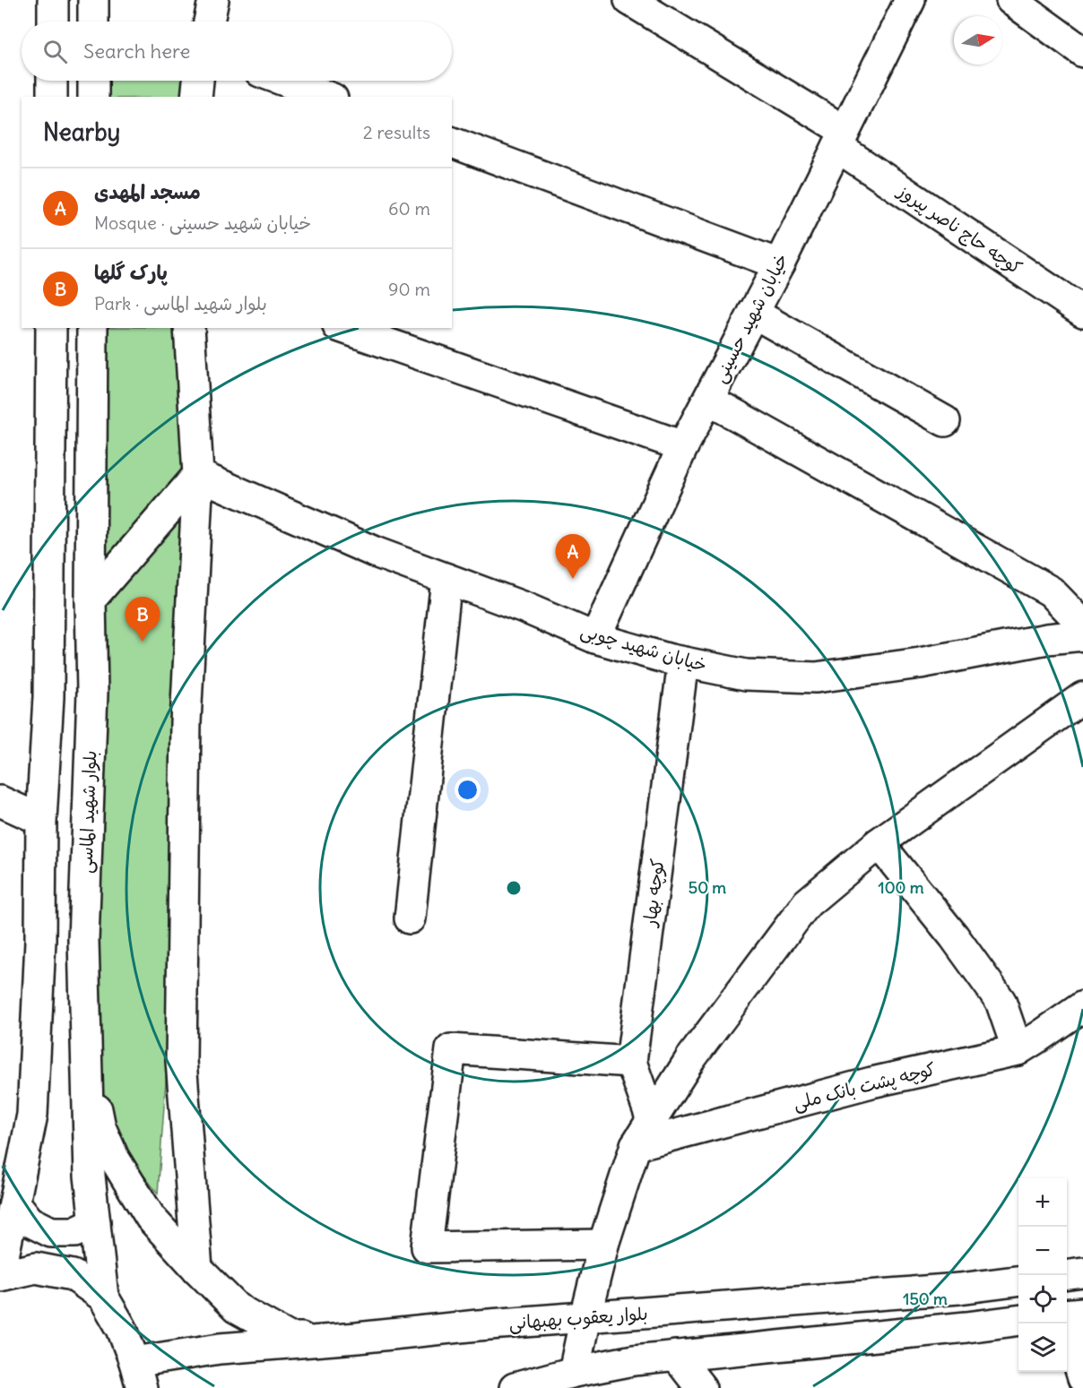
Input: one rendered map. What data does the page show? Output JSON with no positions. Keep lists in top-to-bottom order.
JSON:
{
  "streets": {
    "street": [
      "کوچه حاج ناصر پیروز",
      "خیابان شهید حسینی",
      "خیابان شهید چوبی",
      "بلوار شهید الماسی",
      "کوچه بهار",
      "کوچه پشت بانک ملی",
      "بلوار یعقوب بهبهانی"
    ]
  },
  "crossings": [
    ["کوچه حاج ناصر پیروز", "خیابان شهید حسینی"],
    ["خیابان شهید حسینی", "خیابان شهید چوبی"],
    ["خیابان شهید چوبی", "کوچه بهار"]
  ],
  "north": "right",
  "page": {
    "search": "Search here",
    "heading": ["Nearby", "2 results"],
    "list": [
      {
        "mark": "A",
        "name": "مسجد المهدی",
        "note": "Mosque · خیابان شهید حسینی",
        "value": "60 m"
      },
      {
        "mark": "B",
        "name": "پارک گلها",
        "note": "Park · بلوار شهید الماسی",
        "value": "90 m"
      }
    ],
    "pins": ["A", "B"],
    "map_buttons": ["+", "−"]
  },
  "rings": ["50 m", "100 m", "150 m"]
}
